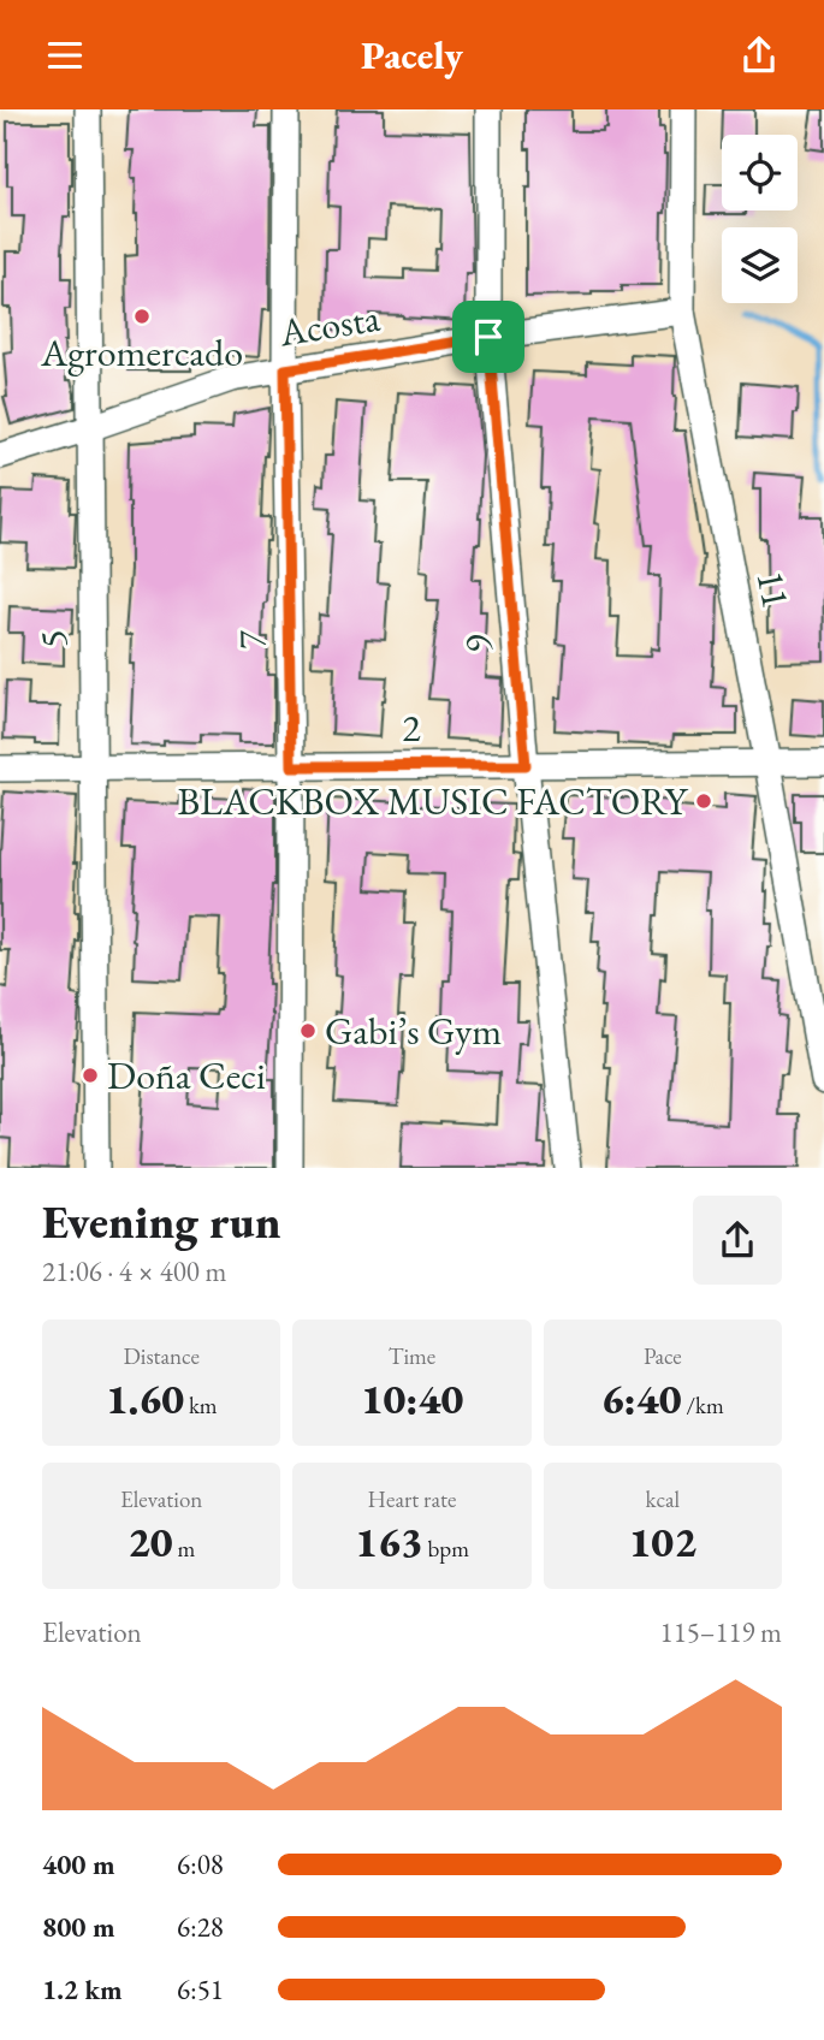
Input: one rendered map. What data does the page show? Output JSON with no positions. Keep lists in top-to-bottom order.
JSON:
{
  "streets": {
    "street": [
      "Acosta",
      "11",
      "5",
      "7",
      "9",
      "2"
    ]
  },
  "crossings": [
    ["Acosta", "11"],
    ["Acosta", "5"],
    ["Acosta", "7"],
    ["Acosta", "9"],
    ["11", "2"],
    ["5", "2"],
    ["7", "2"],
    ["9", "2"]
  ],
  "places": [
    "Agromercado",
    "BLACKBOX MUSIC FACTORY",
    "Gabi’s Gym",
    "Doña Ceci"
  ],
  "page": {
    "header": "Pacely",
    "heading": ["Evening run", "21:06 · 4 × 400 m"],
    "stats": [
      ["Distance", "1.60 km"],
      ["Time", "10:40"],
      ["Pace", "6:40 /km"],
      ["Elevation", "20 m"],
      ["Heart rate", "163 bpm"],
      ["kcal", "102"]
    ],
    "chart": ["Elevation", "115–119 m"],
    "list": [
      {
        "name": "400 m",
        "note": "6:08"
      },
      {
        "name": "800 m",
        "note": "6:28"
      },
      {
        "name": "1.2 km",
        "note": "6:51"
      }
    ]
  }
}
